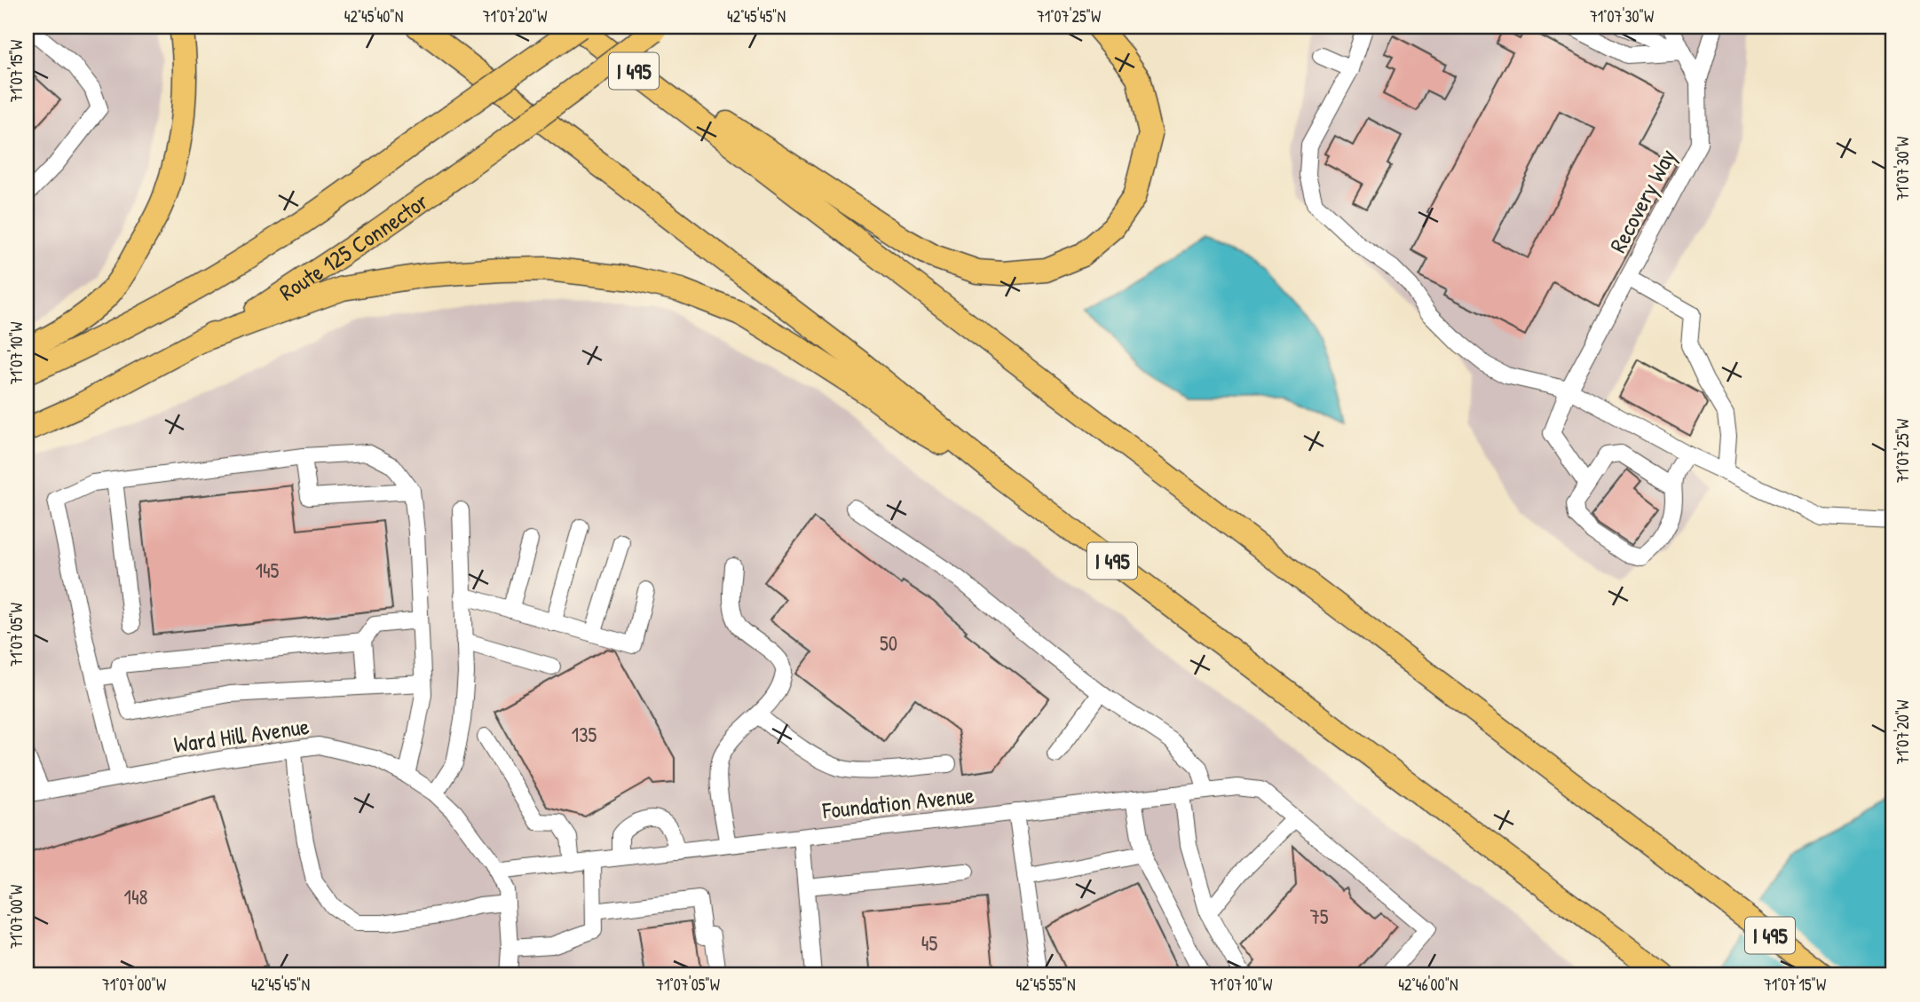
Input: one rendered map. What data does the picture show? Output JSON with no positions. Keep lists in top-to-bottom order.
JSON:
{
  "streets": {
    "highway": ["I 495", "Route 125 Connector"],
    "street": ["Recovery Way", "Ward Hill Avenue", "Foundation Avenue"]
  },
  "crossings": [
    ["I 495", "Route 125 Connector"],
    ["Ward Hill Avenue", "Foundation Avenue"]
  ],
  "house_numbers": [
    "145",
    "50",
    "135",
    "148",
    "75",
    "45"
  ],
  "coordinates": [
    "42°45'40\"N",
    "71°07'20\"W",
    "42°45'45\"N",
    "71°07'25\"W",
    "71°07'30\"W",
    "71°07'15\"W",
    "71°07'10\"W",
    "71°07'05\"W",
    "71°07'00\"W",
    "42°45'55\"N",
    "42°46'00\"N"
  ]
}
